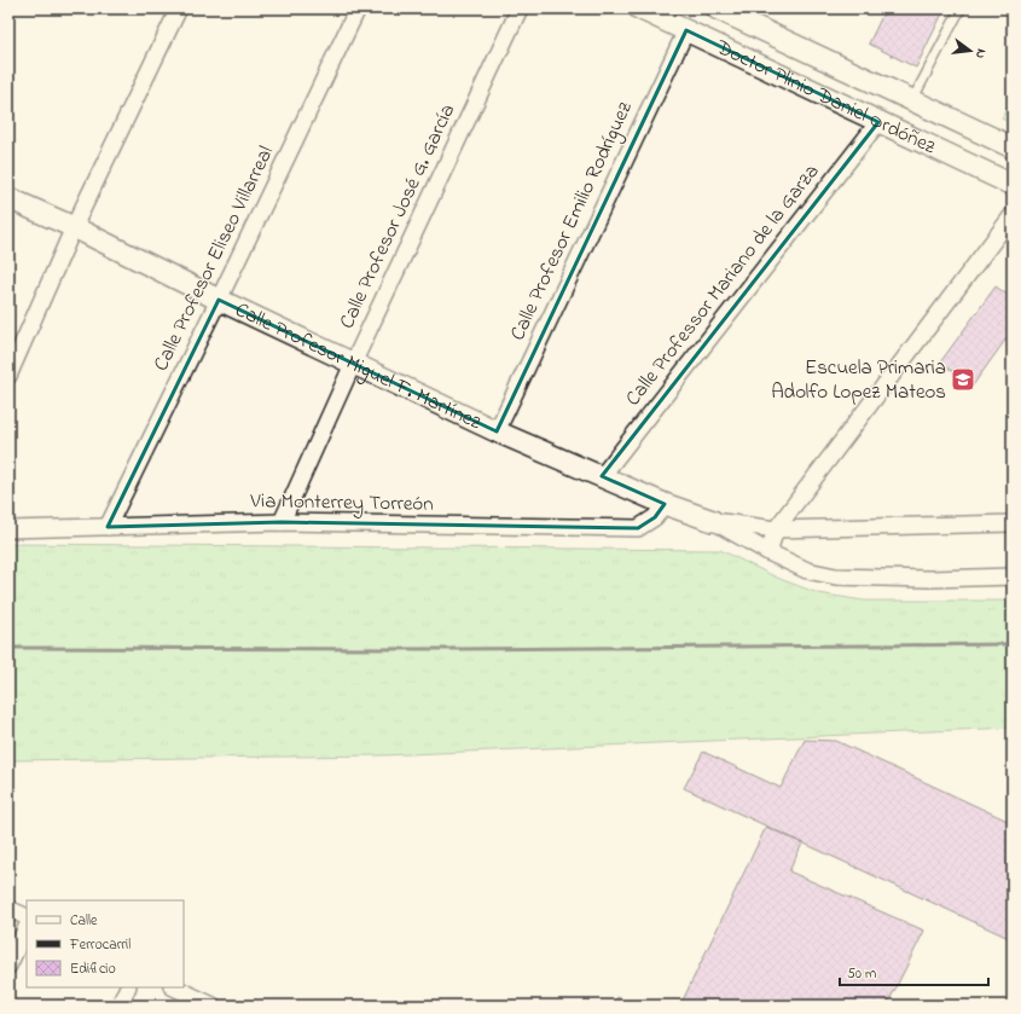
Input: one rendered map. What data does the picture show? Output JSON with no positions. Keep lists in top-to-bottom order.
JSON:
{
  "streets": {
    "street": [
      "Doctor Plinio Daniel Ordóñez",
      "Calle Profesor José G. García",
      "Calle Profesor Emilio Rodríguez",
      "Calle Profesor Eliseo Villarreal",
      "Calle Professor Mariano de la Garza",
      "Calle Profesor Miguel F. Martínez",
      "Via Monterrey Torreón"
    ]
  },
  "crossings": [
    ["Doctor Plinio Daniel Ordóñez", "Calle Profesor Emilio Rodríguez"],
    ["Doctor Plinio Daniel Ordóñez", "Calle Professor Mariano de la Garza"],
    ["Calle Profesor José G. García", "Calle Profesor Miguel F. Martínez"],
    ["Calle Profesor José G. García", "Via Monterrey Torreón"],
    ["Calle Profesor Emilio Rodríguez", "Calle Profesor Miguel F. Martínez"],
    ["Calle Profesor Eliseo Villarreal", "Calle Profesor Miguel F. Martínez"],
    ["Calle Profesor Eliseo Villarreal", "Via Monterrey Torreón"],
    ["Calle Professor Mariano de la Garza", "Calle Profesor Miguel F. Martínez"],
    ["Calle Profesor Miguel F. Martínez", "Via Monterrey Torreón"]
  ],
  "places": {
    "school or university": ["Escuela Primaria Adolfo Lopez Mateos"]
  },
  "legend": ["Calle", "Ferrocarril", "Edificio"],
  "scale_bar": "50 m",
  "north": "right"
}
